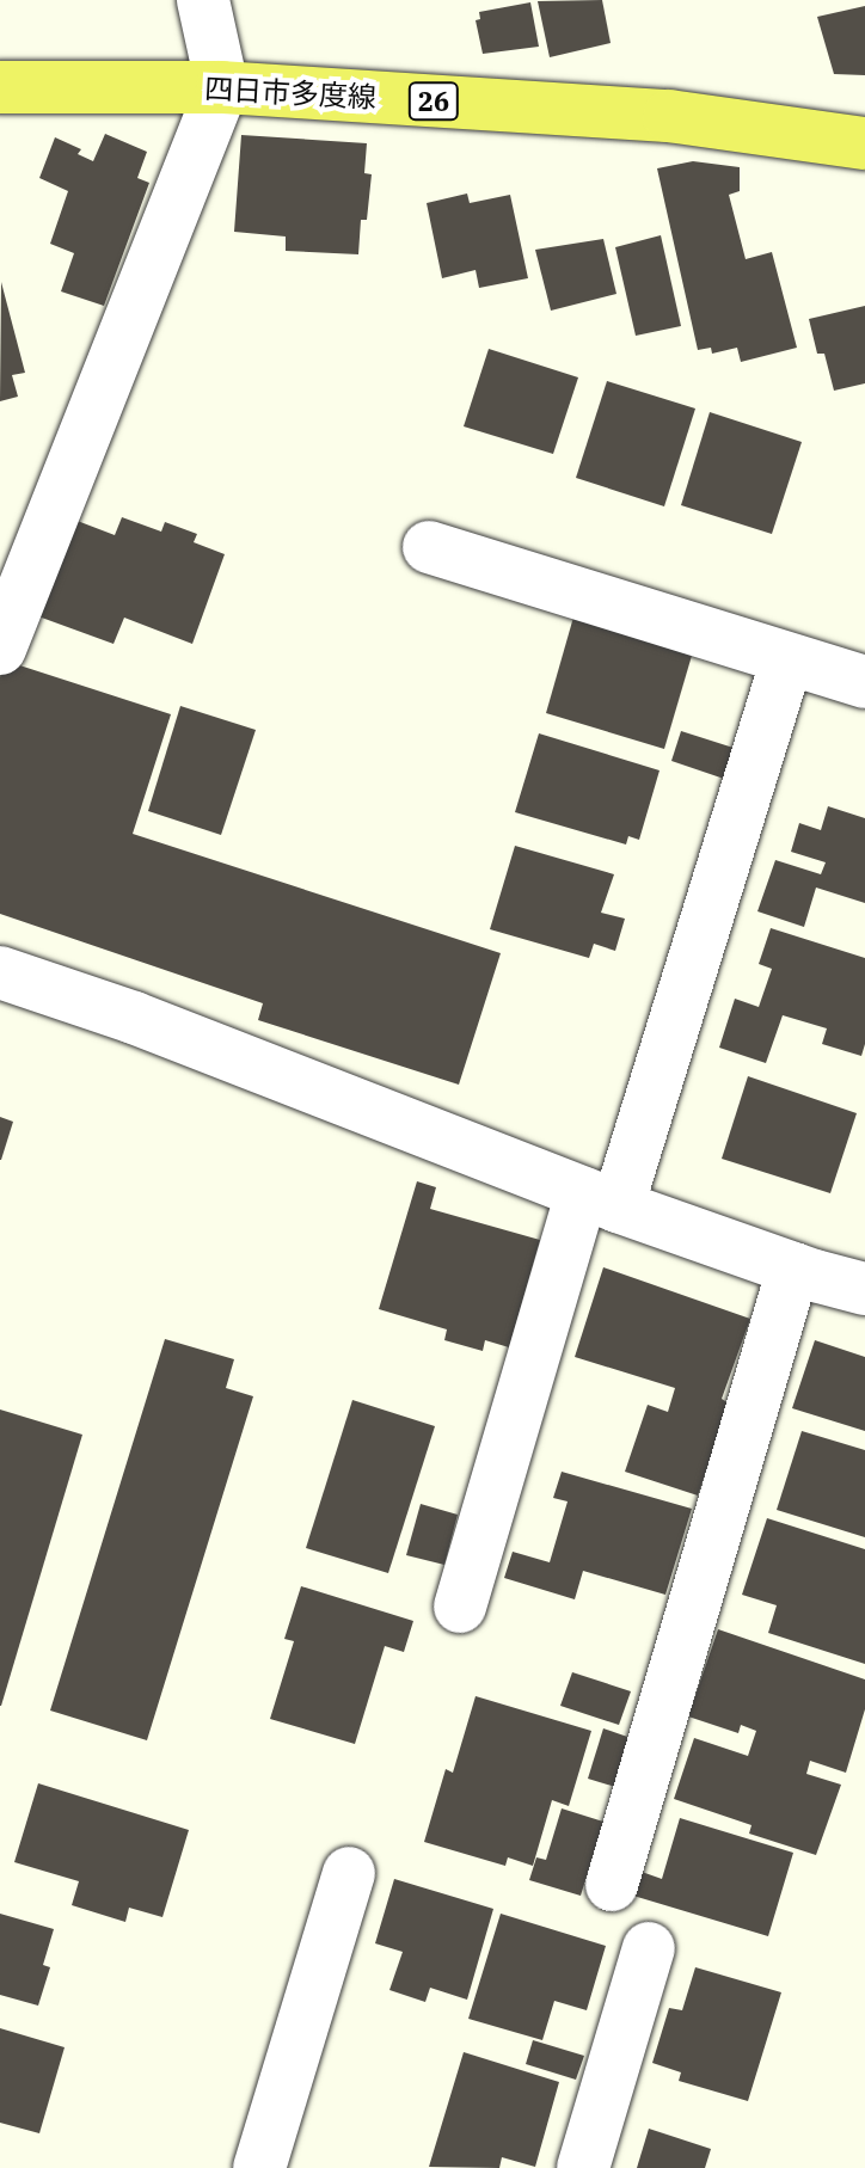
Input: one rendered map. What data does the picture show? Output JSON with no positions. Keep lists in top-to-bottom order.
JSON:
{
  "streets": {
    "main road": ["四日市多度線", "26"]
  }
}
